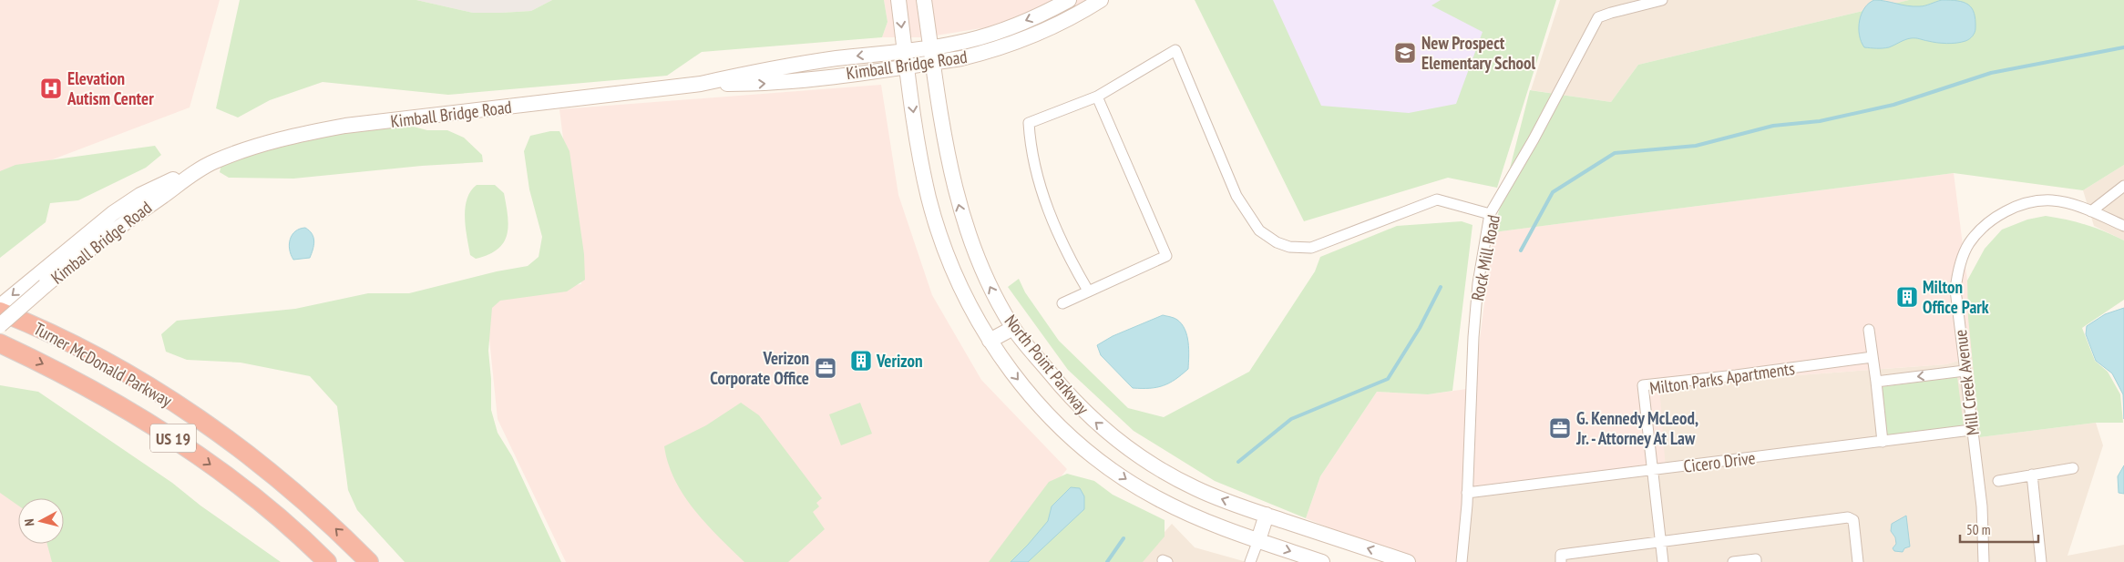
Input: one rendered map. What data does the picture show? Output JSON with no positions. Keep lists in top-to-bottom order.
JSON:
{
  "streets": {
    "highway": ["Turner McDonald Parkway", "US 19"],
    "street": [
      "Kimball Bridge Road",
      "Rock Mill Road",
      "North Point Parkway",
      "Milton Parks Apartments",
      "Mill Creek Avenue",
      "Cicero Drive"
    ]
  },
  "crossings": [
    ["Kimball Bridge Road", "North Point Parkway"],
    ["Rock Mill Road", "Cicero Drive"],
    ["Milton Parks Apartments", "Cicero Drive"],
    ["Mill Creek Avenue", "Cicero Drive"]
  ],
  "places": {
    "school or university": ["New Prospect Elementary School"],
    "hospital": ["Elevation Autism Center"],
    "building": ["Milton Office Park", "Verizon"],
    "office": ["Verizon Corporate Office", "G. Kennedy McLeod, Jr. - Attorney At Law"]
  },
  "scale_bar": "50 m",
  "north": "left"
}
